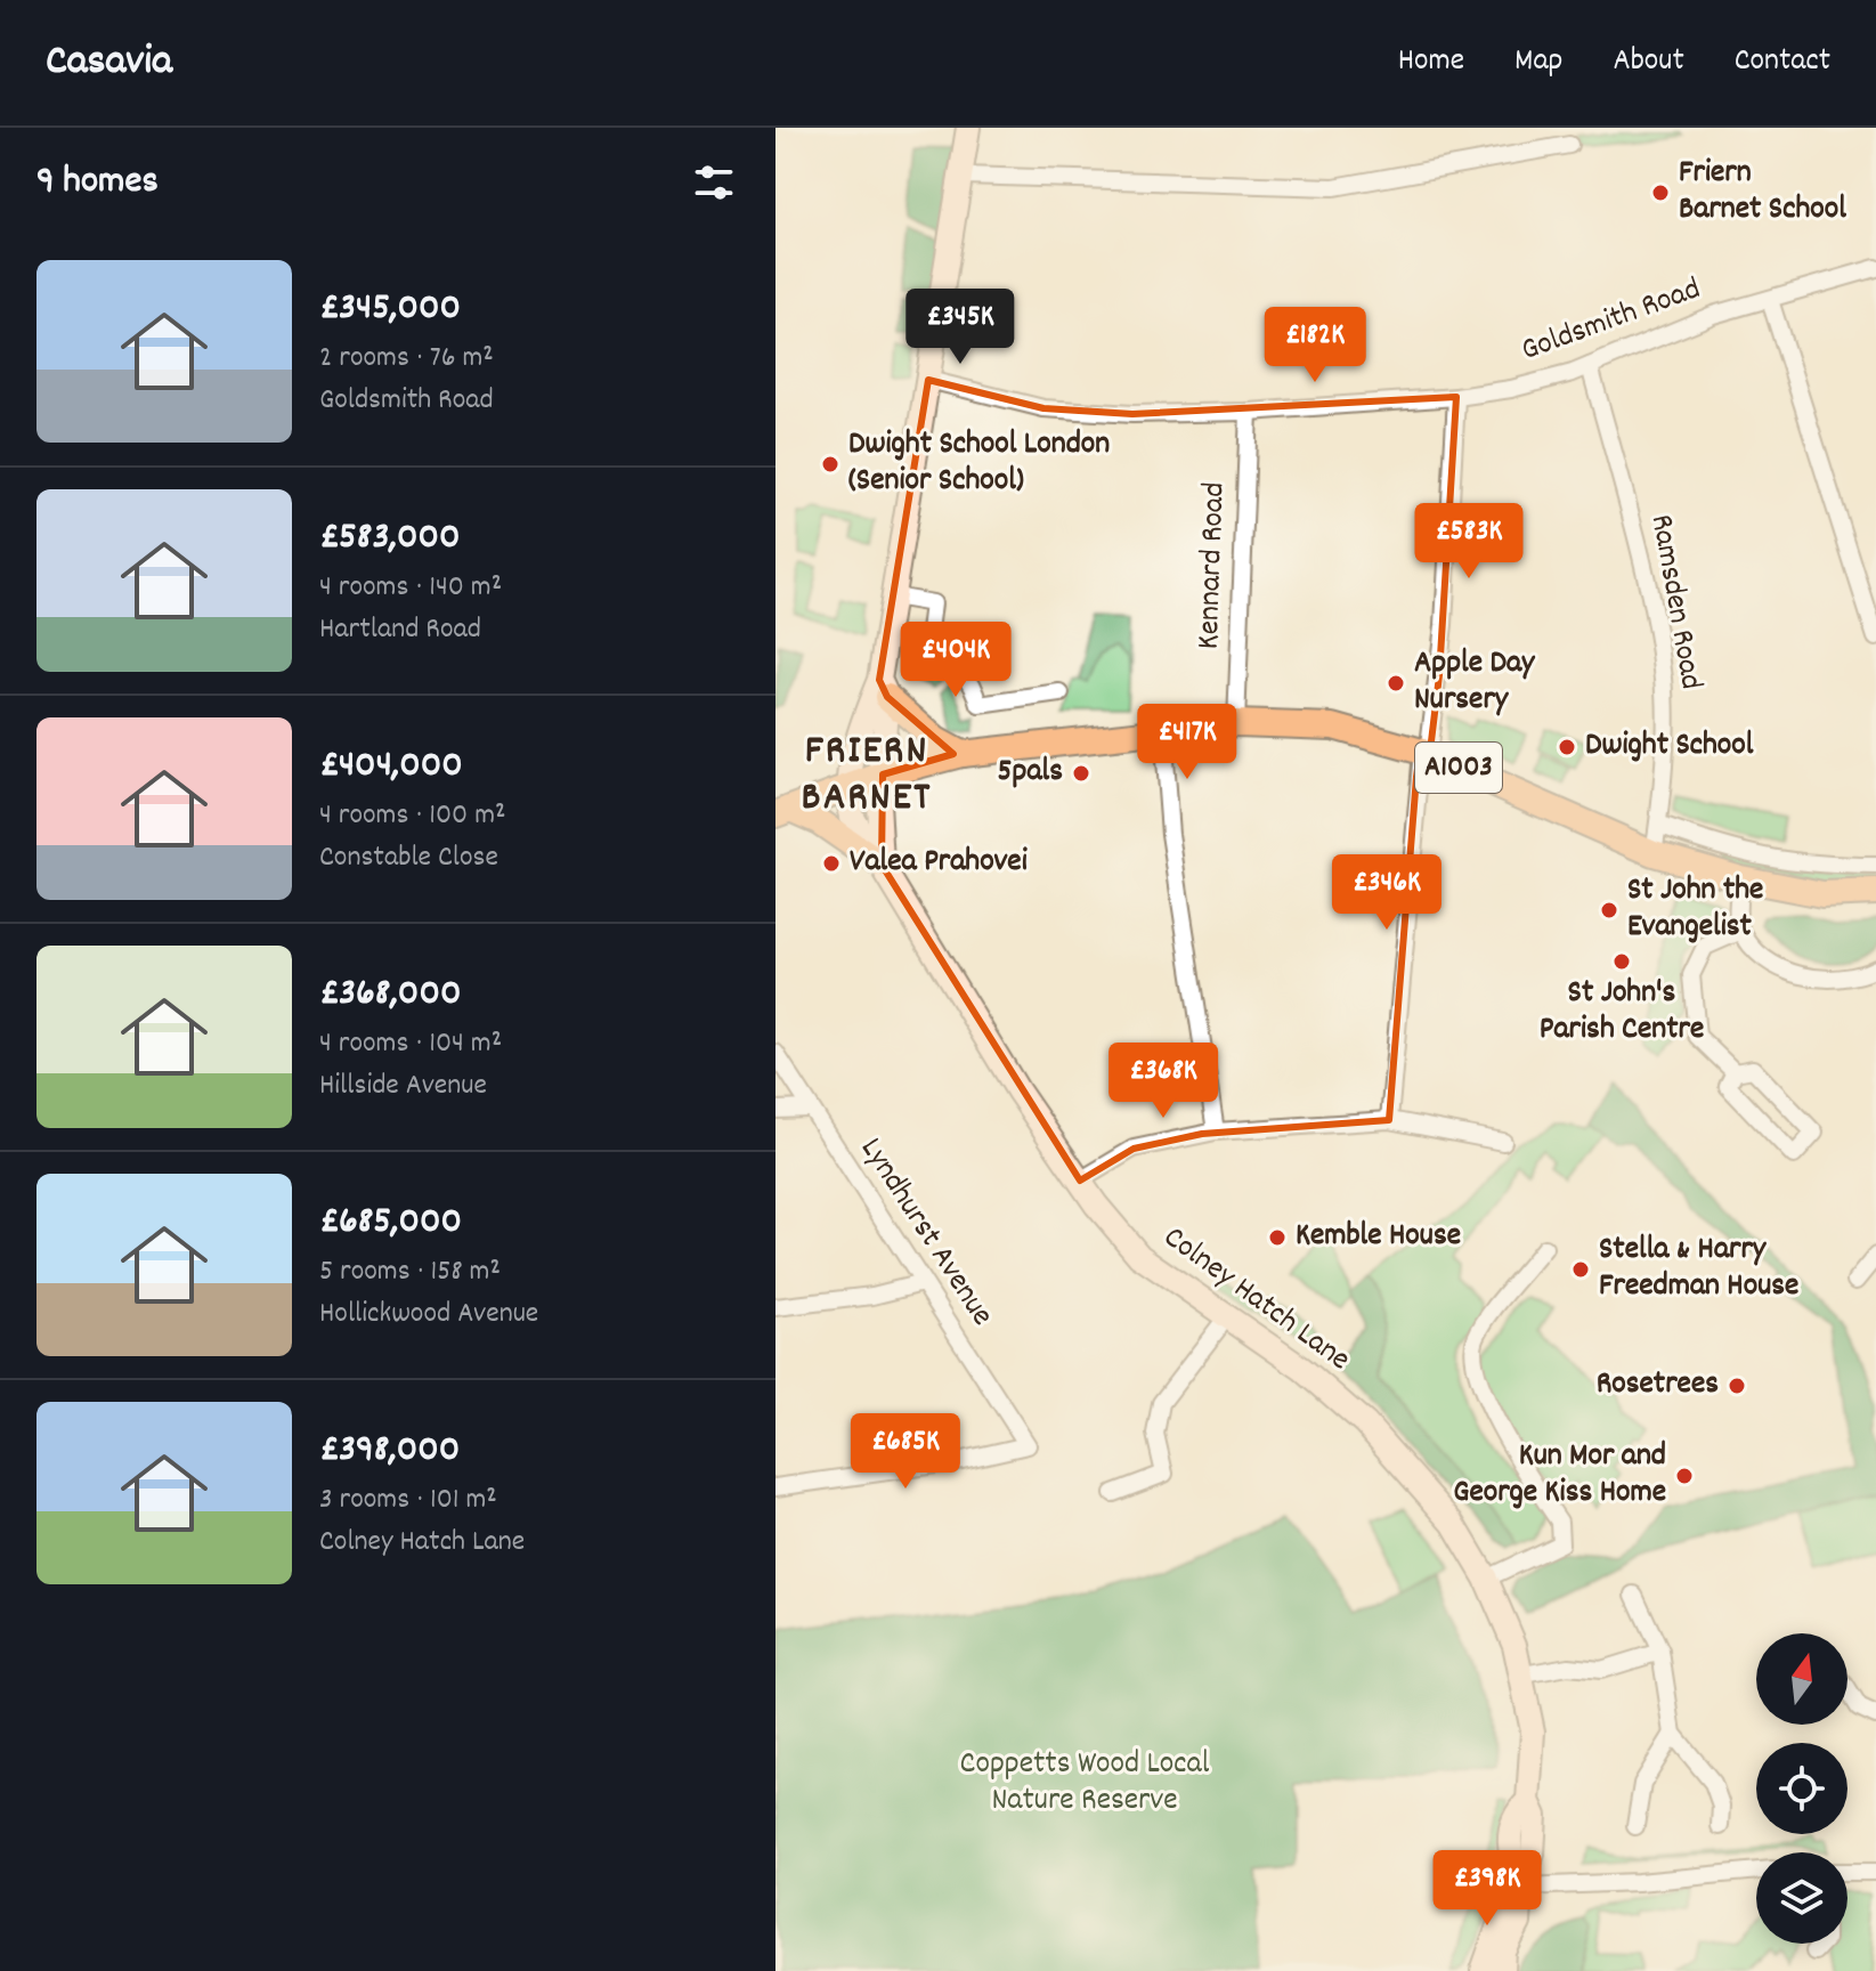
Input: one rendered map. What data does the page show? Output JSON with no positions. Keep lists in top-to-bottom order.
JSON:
{
  "streets": {
    "main road": ["A1003", "Colney Hatch Lane"],
    "street": [
      "Goldsmith Road",
      "Kennard Road",
      "Ramsden Road",
      "Lyndhurst Avenue"
    ]
  },
  "crossings": [
    ["Goldsmith Road", "Kennard Road"],
    ["Goldsmith Road", "Ramsden Road"],
    ["Kennard Road", "A1003"],
    ["Ramsden Road", "A1003"],
    ["A1003", "Colney Hatch Lane"]
  ],
  "districts": ["FRIERN BARNET"],
  "parks": ["Coppetts Wood Local Nature Reserve"],
  "places": [
    "Friern Barnet School",
    "Dwight School London (Senior School)",
    "Apple Day Nursery",
    "Dwight School",
    "5pals",
    "Valea Prahovei",
    "St John the Evangelist",
    "St John's Parish Centre",
    "Kemble House",
    "Stella & Harry Freedman House",
    "Rosetrees",
    "Kun Mor and George Kiss Home"
  ],
  "north": "top",
  "page": {
    "header": "Casavia",
    "nav": [
      "Home",
      "Map",
      "About",
      "Contact"
    ],
    "heading": "9 homes",
    "list": [
      {
        "name": "£345,000",
        "note": "2 rooms · 76 m² · Goldsmith Road"
      },
      {
        "name": "£583,000",
        "note": "4 rooms · 140 m² · Hartland Road"
      },
      {
        "name": "£404,000",
        "note": "4 rooms · 100 m² · Constable Close"
      },
      {
        "name": "£368,000",
        "note": "4 rooms · 104 m² · Hillside Avenue"
      },
      {
        "name": "£685,000",
        "note": "5 rooms · 158 m² · Hollickwood Avenue"
      },
      {
        "name": "£398,000",
        "note": "3 rooms · 101 m² · Colney Hatch Lane"
      }
    ],
    "price": [
      "£345K",
      "£182K",
      "£583K",
      "£404K",
      "£417K",
      "£346K",
      "£368K",
      "£685K",
      "£398K"
    ]
  }
}
